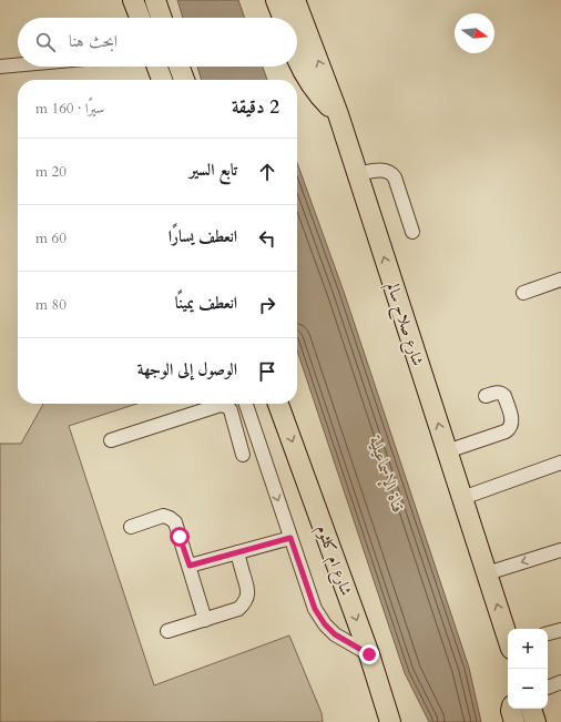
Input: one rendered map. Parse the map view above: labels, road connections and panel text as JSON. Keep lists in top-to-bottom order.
{
  "streets": {
    "highway": ["شارع صلاح سالم", "شارع ام كلثوم"]
  },
  "one_way": ["شارع صلاح سالم", "شارع ام كلثوم"],
  "water": ["قناة الإسماعيلية"],
  "north": "right",
  "page": {
    "search": "ابحث هنا",
    "heading": ["2 دقيقة", "سيرًا · 160 m"],
    "list": [
      ["تابع السير", "20 m"],
      ["انعطف يسارًا", "60 m"],
      ["انعطف يمينًا", "80 m"],
      "الوصول إلى الوجهة"
    ],
    "map_buttons": ["+", "−"]
  }
}
